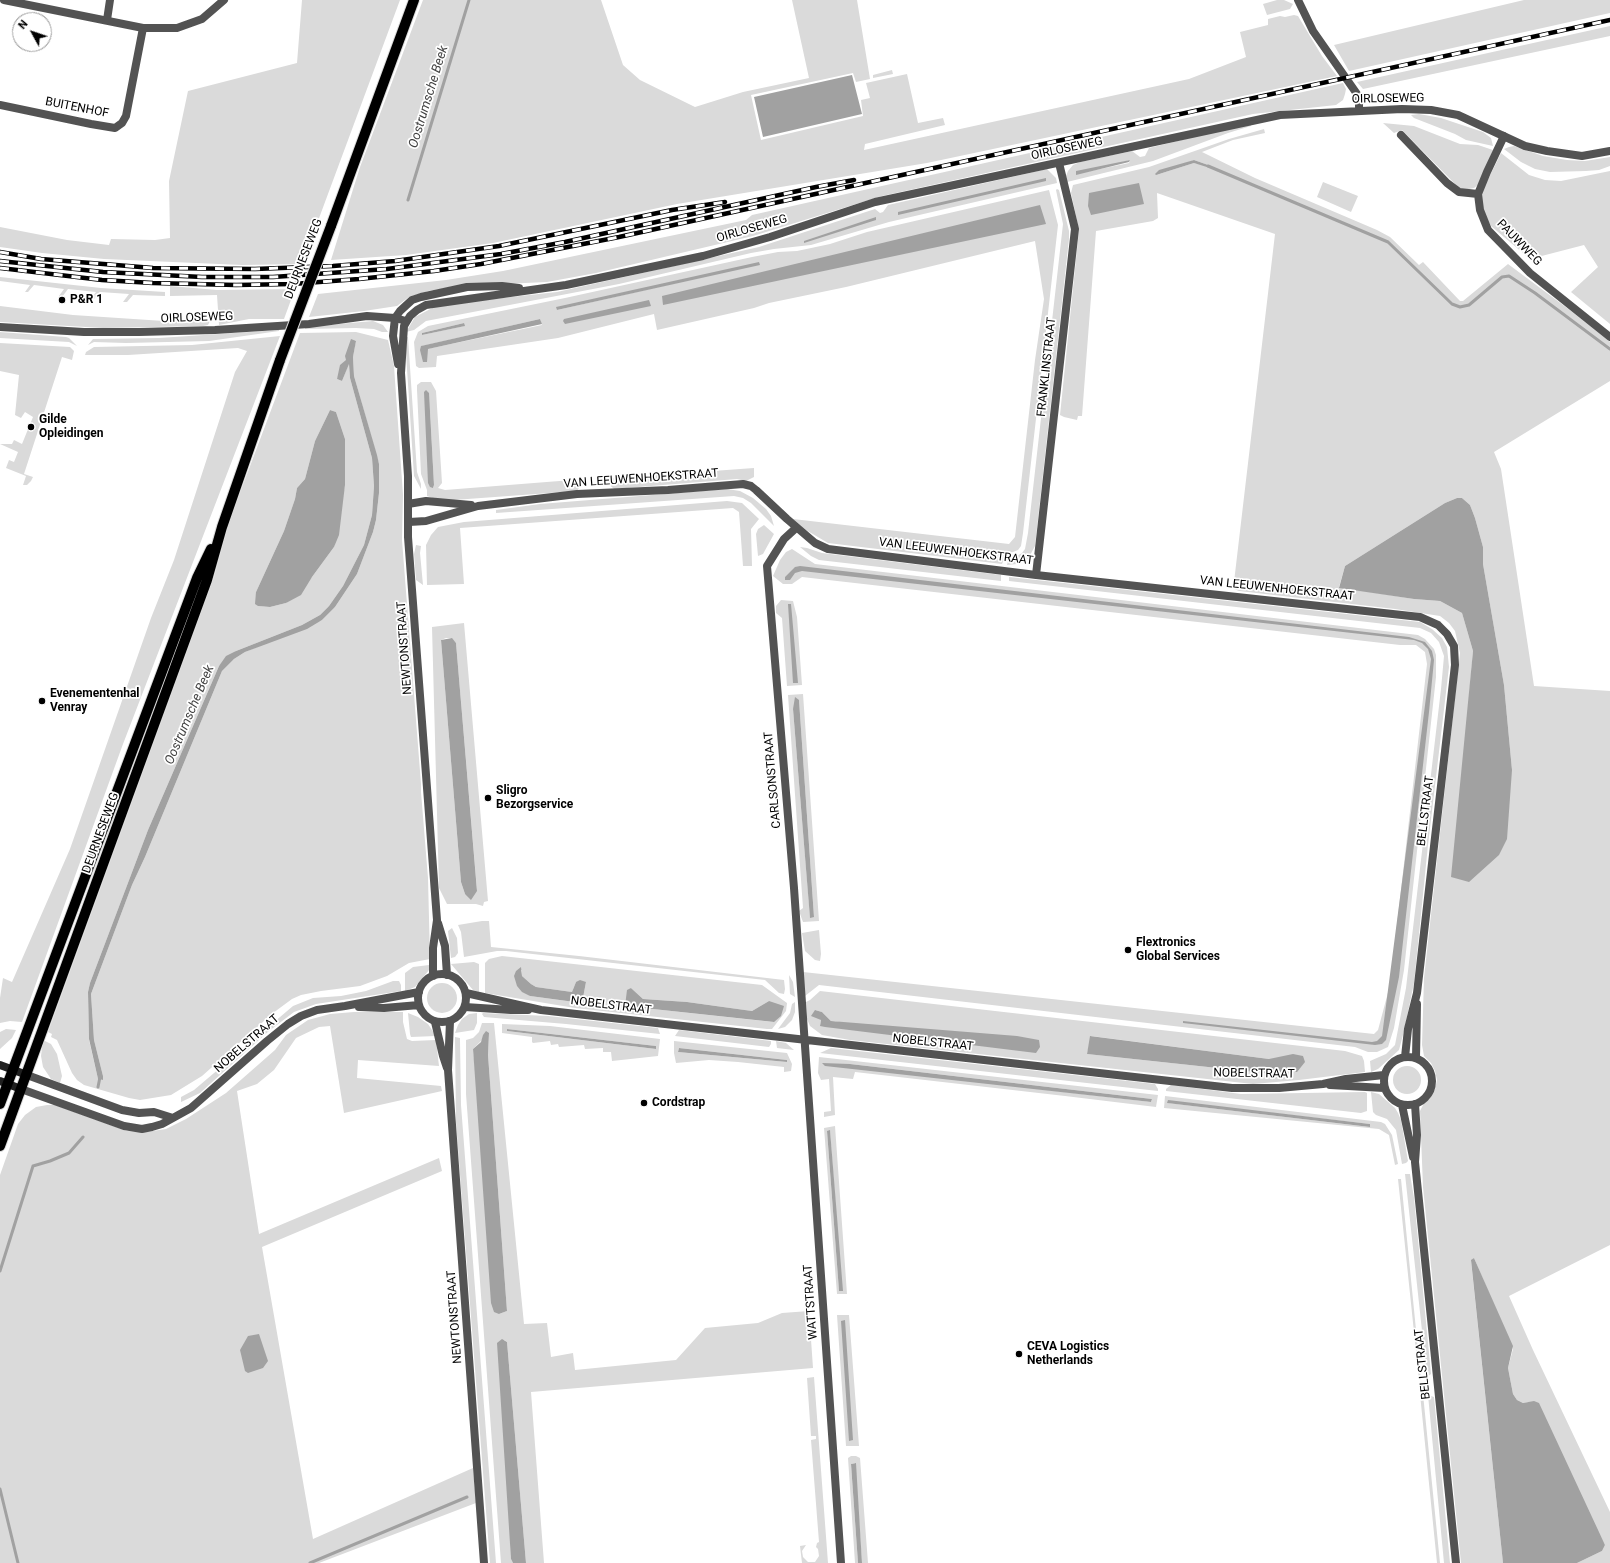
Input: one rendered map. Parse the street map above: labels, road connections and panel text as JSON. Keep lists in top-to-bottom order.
{
  "streets": {
    "main road": ["DEURNESEWEG"],
    "street": [
      "OIRLOSEWEG",
      "BUITENHOF",
      "PAUWWEG",
      "FRANKLINSTRAAT",
      "VAN LEEUWENHOEKSTRAAT",
      "NEWTONSTRAAT",
      "CARLSONSTRAAT",
      "BELLSTRAAT",
      "NOBELSTRAAT",
      "WATTSTRAAT"
    ]
  },
  "crossings": [
    ["OIRLOSEWEG", "FRANKLINSTRAAT"],
    ["OIRLOSEWEG", "NEWTONSTRAAT"],
    ["DEURNESEWEG", "NOBELSTRAAT"],
    ["FRANKLINSTRAAT", "VAN LEEUWENHOEKSTRAAT"],
    ["VAN LEEUWENHOEKSTRAAT", "NEWTONSTRAAT"],
    ["VAN LEEUWENHOEKSTRAAT", "CARLSONSTRAAT"],
    ["VAN LEEUWENHOEKSTRAAT", "BELLSTRAAT"],
    ["NEWTONSTRAAT", "NOBELSTRAAT"],
    ["CARLSONSTRAAT", "NOBELSTRAAT"],
    ["CARLSONSTRAAT", "WATTSTRAAT"],
    ["BELLSTRAAT", "NOBELSTRAAT"],
    ["NOBELSTRAAT", "WATTSTRAAT"]
  ],
  "water": ["Oostrumsche Beek"],
  "places": [
    "P&R 1",
    "Gilde Opleidingen",
    "Evenementenhal Venray",
    "Sligro Bezorgservice",
    "Flextronics Global Services",
    "Cordstrap",
    "CEVA Logistics Netherlands"
  ],
  "north": "top left"
}
